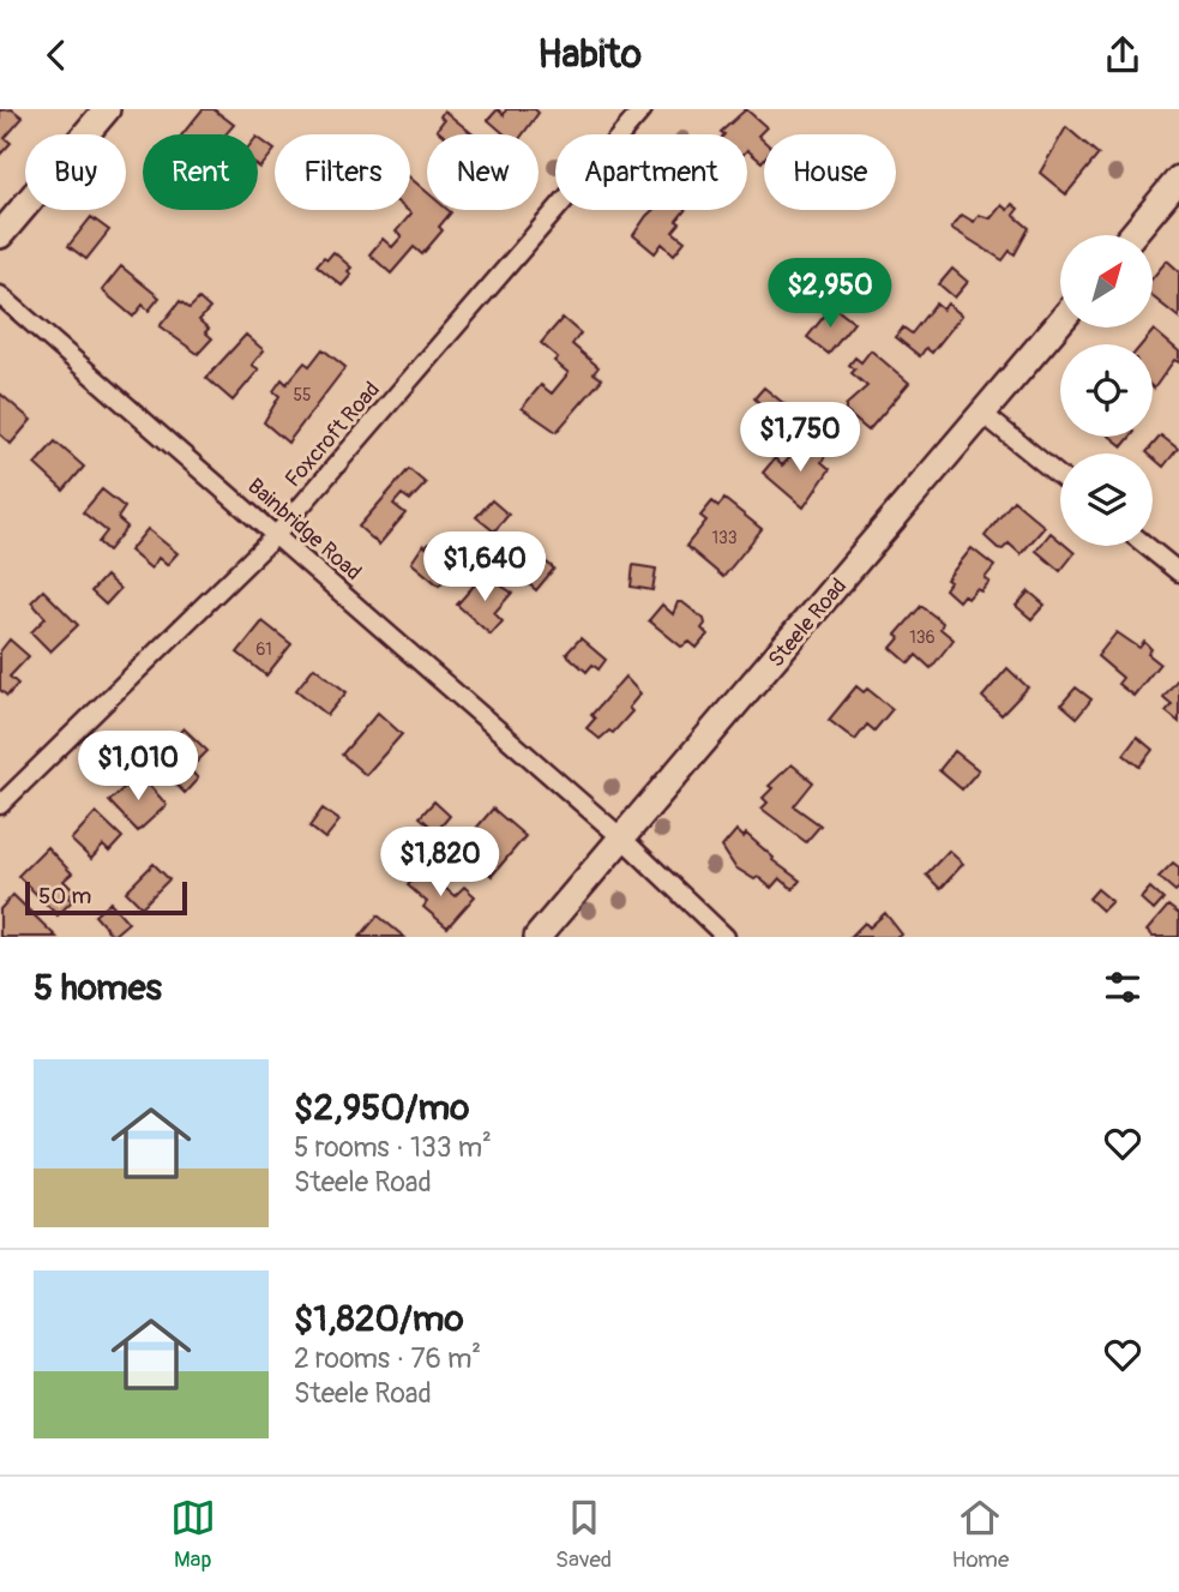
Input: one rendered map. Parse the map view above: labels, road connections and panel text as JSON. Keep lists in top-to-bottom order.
{
  "streets": {
    "street": ["Foxcroft Road", "Bainbridge Road", "Steele Road"]
  },
  "crossings": [
    ["Foxcroft Road", "Bainbridge Road"],
    ["Bainbridge Road", "Steele Road"]
  ],
  "house_numbers": [
    "55",
    "133",
    "136",
    "61"
  ],
  "scale_bar": "50 m",
  "north": "top right",
  "page": {
    "header": "Habito",
    "chip": [
      "Buy",
      "Rent",
      "Filters",
      "New",
      "Apartment",
      "House"
    ],
    "price": [
      "$2,950",
      "$1,750",
      "$1,640",
      "$1,010",
      "$1,820"
    ],
    "scale": "50 m",
    "heading": "5 homes",
    "list": [
      {
        "name": "$2,950/mo",
        "note": "5 rooms · 133 m² · Steele Road"
      },
      {
        "name": "$1,820/mo",
        "note": "2 rooms · 76 m² · Steele Road"
      }
    ],
    "tabs": ["Map", "Saved", "Home"]
  }
}
